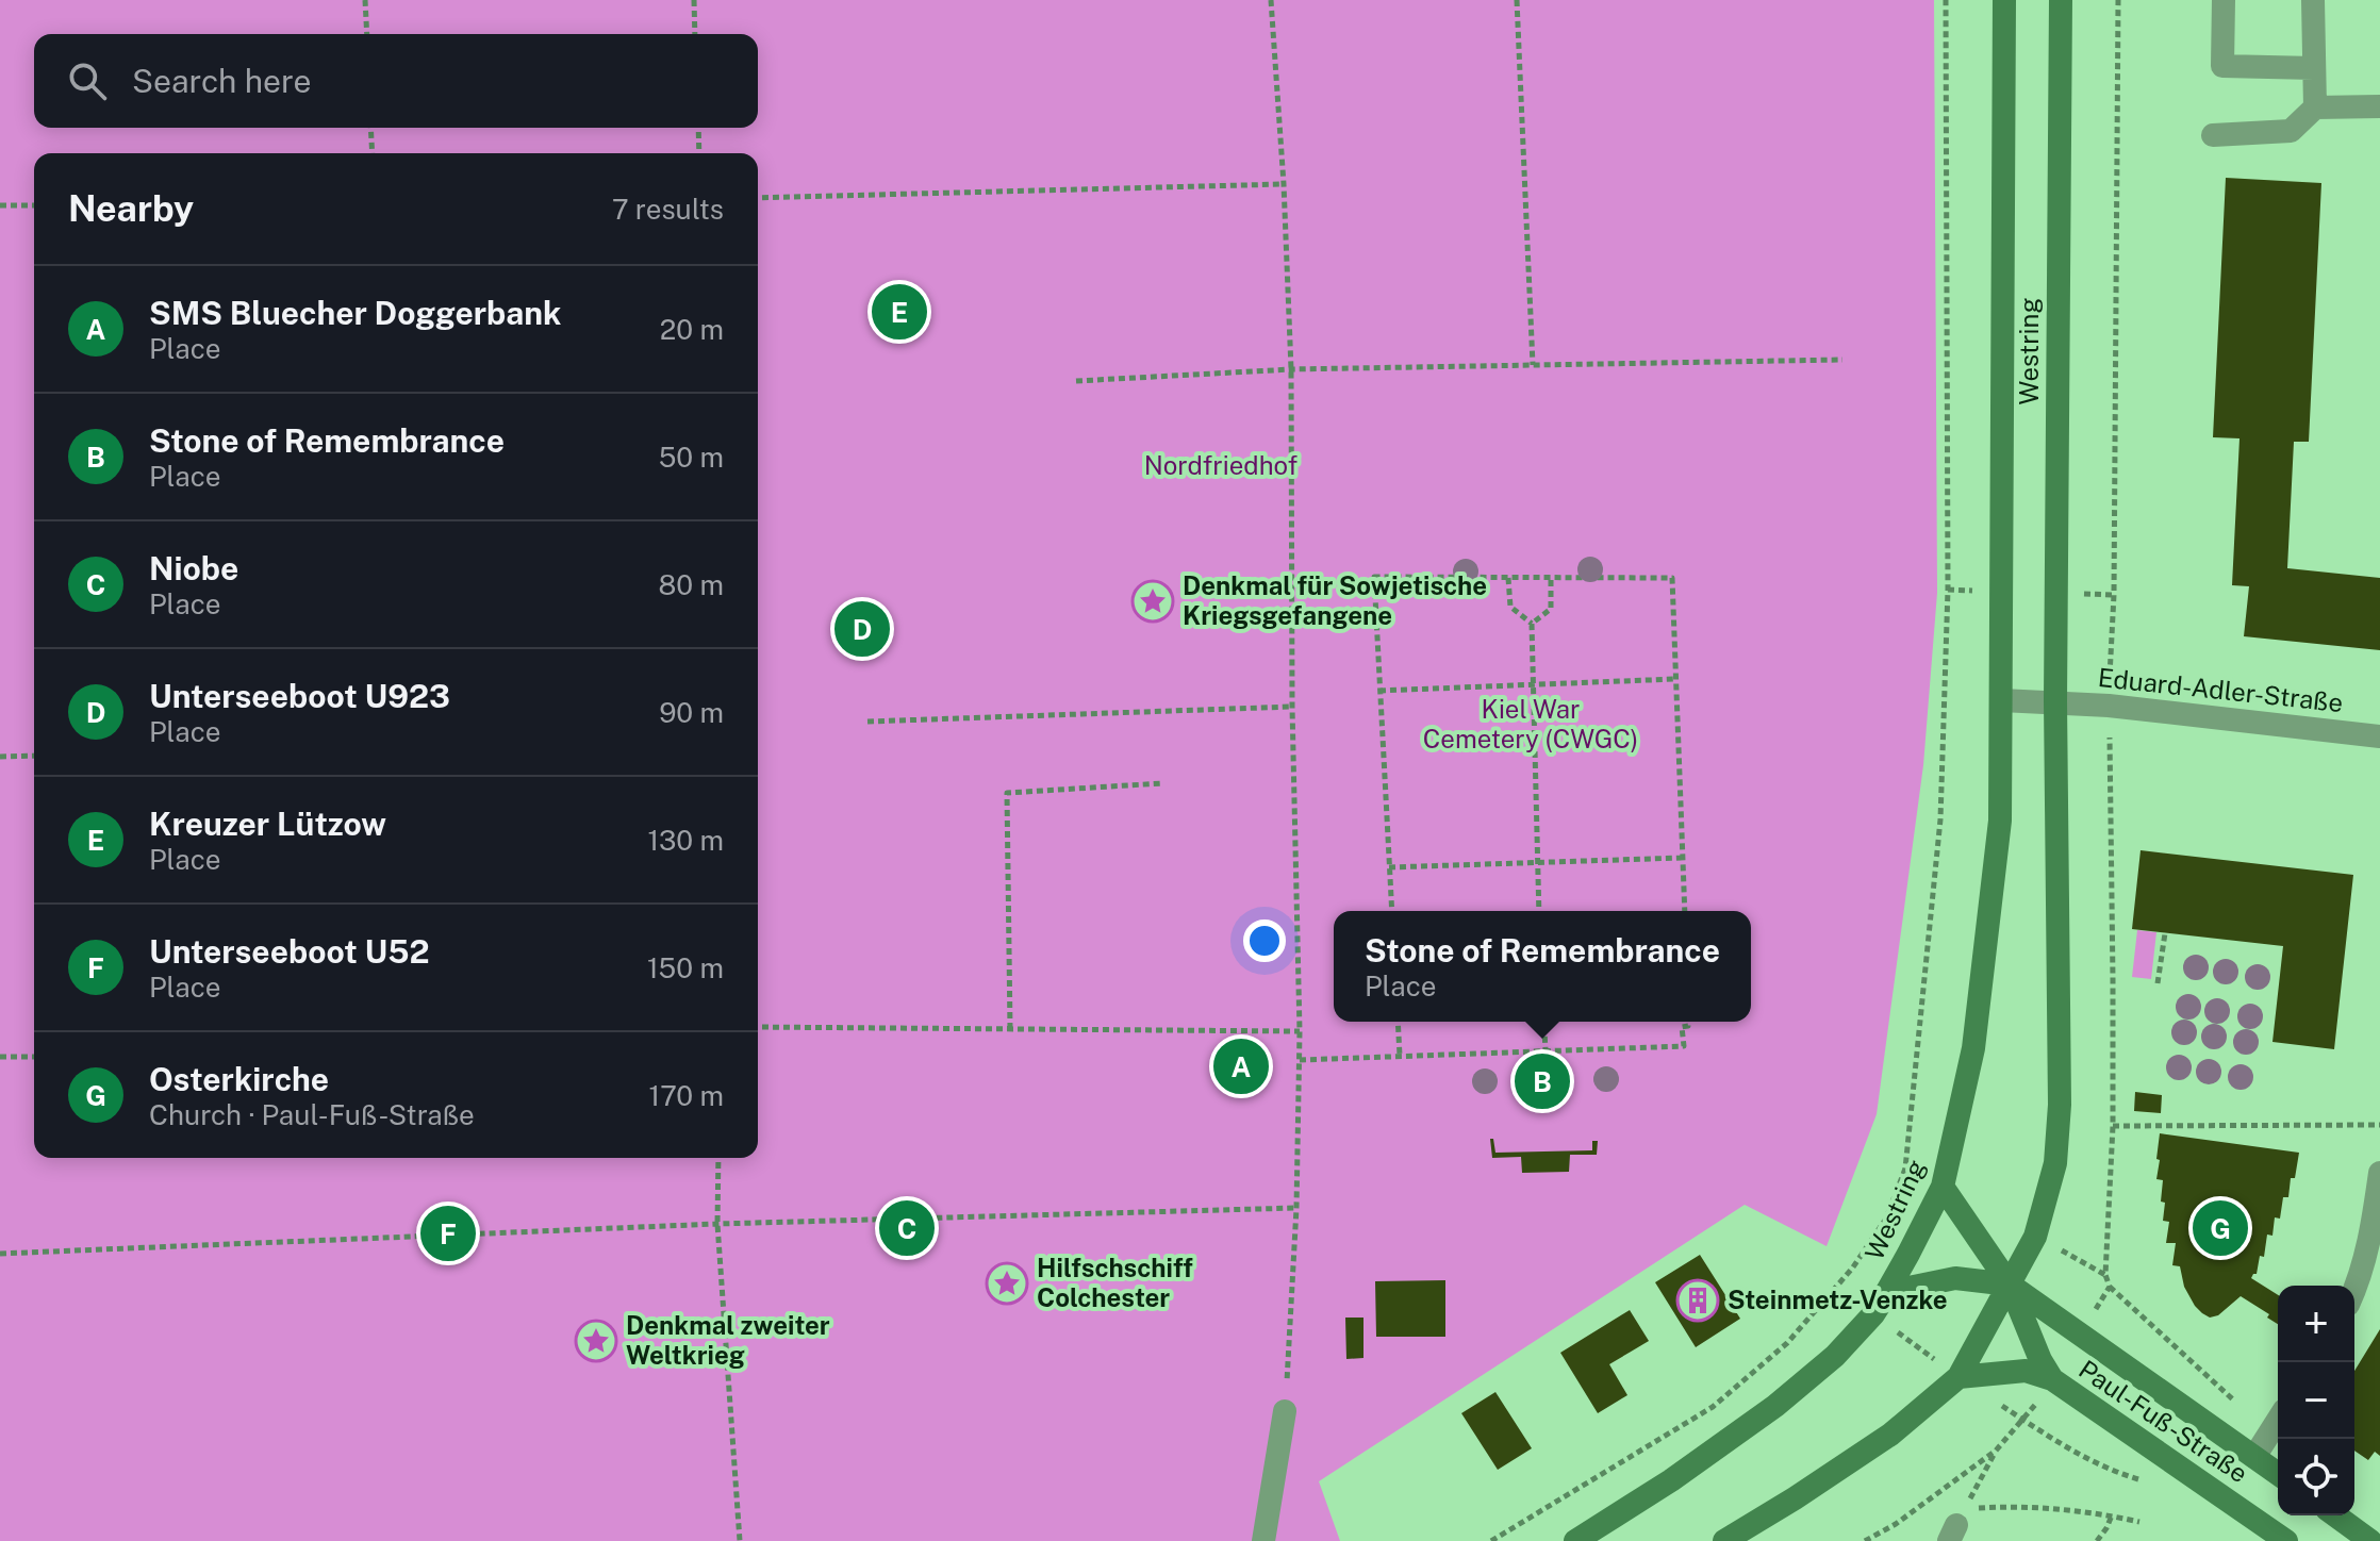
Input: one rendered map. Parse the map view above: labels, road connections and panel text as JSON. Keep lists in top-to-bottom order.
{
  "streets": {
    "main road": ["Westring", "Paul-Fuß-Straße"],
    "street": ["Eduard-Adler-Straße"]
  },
  "crossings": [
    ["Westring", "Eduard-Adler-Straße"],
    ["Westring", "Paul-Fuß-Straße"]
  ],
  "parks": ["Nordfriedhof", "Kiel War Cemetery (CWGC)"],
  "places": {
    "place": ["Denkmal für Sowjetische Kriegsgefangene", "Hilfschschiff Colchester", "Denkmal zweiter Weltkrieg"],
    "building": ["Steinmetz-Venzke"]
  },
  "page": {
    "search": "Search here",
    "heading": ["Nearby", "7 results"],
    "list": [
      {
        "mark": "A",
        "name": "SMS Bluecher Doggerbank",
        "note": "Place",
        "value": "20 m"
      },
      {
        "mark": "B",
        "name": "Stone of Remembrance",
        "note": "Place",
        "value": "50 m"
      },
      {
        "mark": "C",
        "name": "Niobe",
        "note": "Place",
        "value": "80 m"
      },
      {
        "mark": "D",
        "name": "Unterseeboot U923",
        "note": "Place",
        "value": "90 m"
      },
      {
        "mark": "E",
        "name": "Kreuzer Lützow",
        "note": "Place",
        "value": "130 m"
      },
      {
        "mark": "F",
        "name": "Unterseeboot U52",
        "note": "Place",
        "value": "150 m"
      },
      {
        "mark": "G",
        "name": "Osterkirche",
        "note": "Church · Paul-Fuß-Straße",
        "value": "170 m"
      }
    ],
    "pins": [
      "E",
      "D",
      "A",
      "B",
      "C",
      "G",
      "F"
    ],
    "popup": ["Stone of Remembrance", "Place"],
    "map_buttons": ["+", "−"]
  }
}
